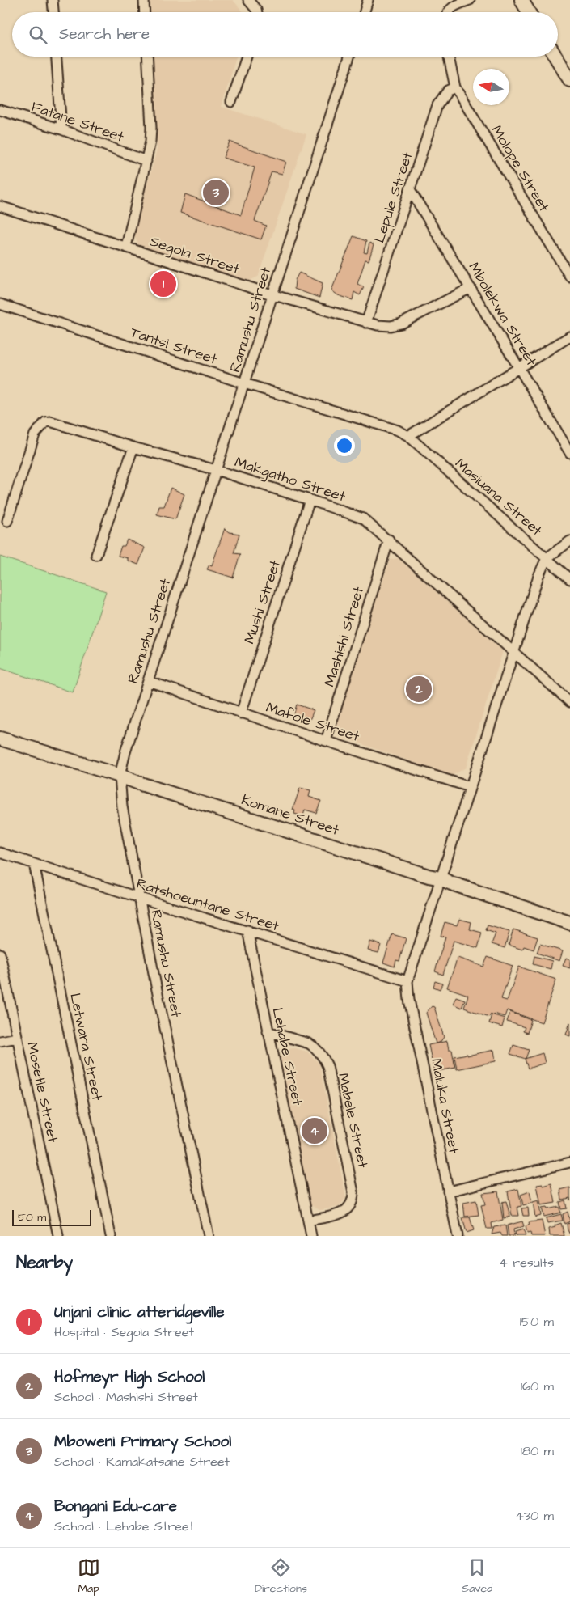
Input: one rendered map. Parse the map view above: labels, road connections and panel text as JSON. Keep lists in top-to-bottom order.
{
  "streets": {
    "street": [
      "Fatane Street",
      "Molope Street",
      "Lepule Street",
      "Segola Street",
      "Mbolekwa Street",
      "Ramushu Street",
      "Tantsi Street",
      "Makgatho Street",
      "Masiuana Street",
      "Mushi Street",
      "Mashishi Street",
      "Mafole Street",
      "Komane Street",
      "Ratshoeuntane Street",
      "Letwara Street",
      "Lehabe Street",
      "Mosetle Street",
      "Maluka Street",
      "Mabele Street"
    ]
  },
  "crossings": [
    ["Molope Street", "Lepule Street"],
    ["Lepule Street", "Segola Street"],
    ["Lepule Street", "Mbolekwa Street"],
    ["Segola Street", "Mbolekwa Street"],
    ["Segola Street", "Ramushu Street"],
    ["Ramushu Street", "Tantsi Street"],
    ["Ramushu Street", "Makgatho Street"],
    ["Ramushu Street", "Mafole Street"],
    ["Ramushu Street", "Komane Street"],
    ["Ramushu Street", "Ratshoeuntane Street"],
    ["Tantsi Street", "Masiuana Street"],
    ["Makgatho Street", "Mushi Street"],
    ["Makgatho Street", "Mashishi Street"],
    ["Mushi Street", "Mafole Street"],
    ["Mashishi Street", "Mafole Street"],
    ["Ratshoeuntane Street", "Letwara Street"],
    ["Ratshoeuntane Street", "Lehabe Street"],
    ["Ratshoeuntane Street", "Maluka Street"],
    ["Lehabe Street", "Mabele Street"]
  ],
  "scale_bar": "50 m",
  "north": "left",
  "page": {
    "search": "Search here",
    "pins": [
      "3",
      "1",
      "2",
      "4"
    ],
    "scale": "50 m",
    "heading": ["Nearby", "4 results"],
    "list": [
      {
        "mark": "1",
        "name": "Unjani clinic atteridgeville",
        "note": "Hospital · Segola Street",
        "value": "150 m"
      },
      {
        "mark": "2",
        "name": "Hofmeyr High School",
        "note": "School · Mashishi Street",
        "value": "160 m"
      },
      {
        "mark": "3",
        "name": "Mboweni Primary School",
        "note": "School · Ramakatsane Street",
        "value": "180 m"
      },
      {
        "mark": "4",
        "name": "Bongani Edu-care",
        "note": "School · Lehabe Street",
        "value": "430 m"
      }
    ],
    "nav": ["Map", "Directions", "Saved"]
  }
}
